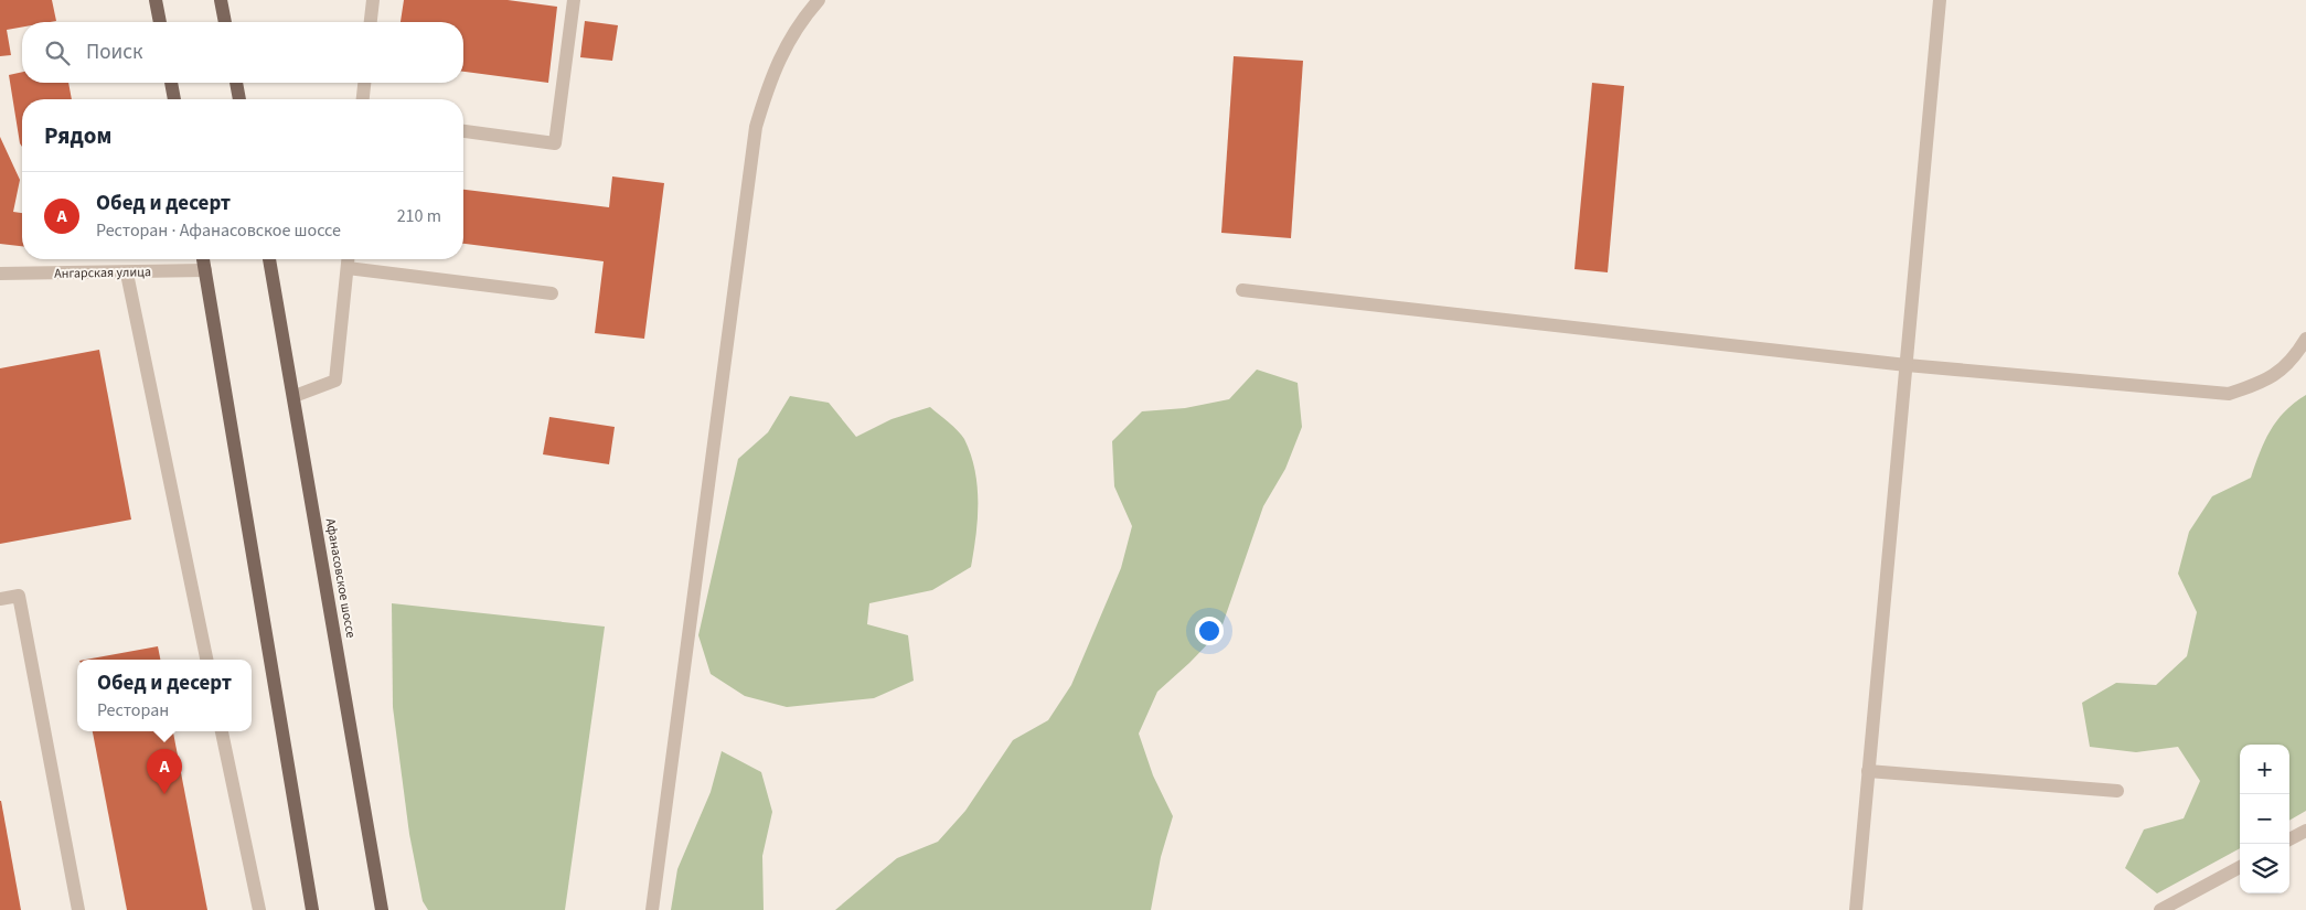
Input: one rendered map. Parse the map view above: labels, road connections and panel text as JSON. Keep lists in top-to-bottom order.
{
  "streets": {
    "main road": ["Афанасовское шоссе"],
    "street": ["Ангарская улица"]
  },
  "page": {
    "search": "Поиск",
    "heading": "Рядом",
    "list": [
      {
        "mark": "A",
        "name": "Обед и десерт",
        "note": "Ресторан · Афанасовское шоссе",
        "value": "210 m"
      }
    ],
    "popup": ["Обед и десерт", "Ресторан"],
    "map_buttons": ["+", "−"],
    "pins": "A"
  }
}
